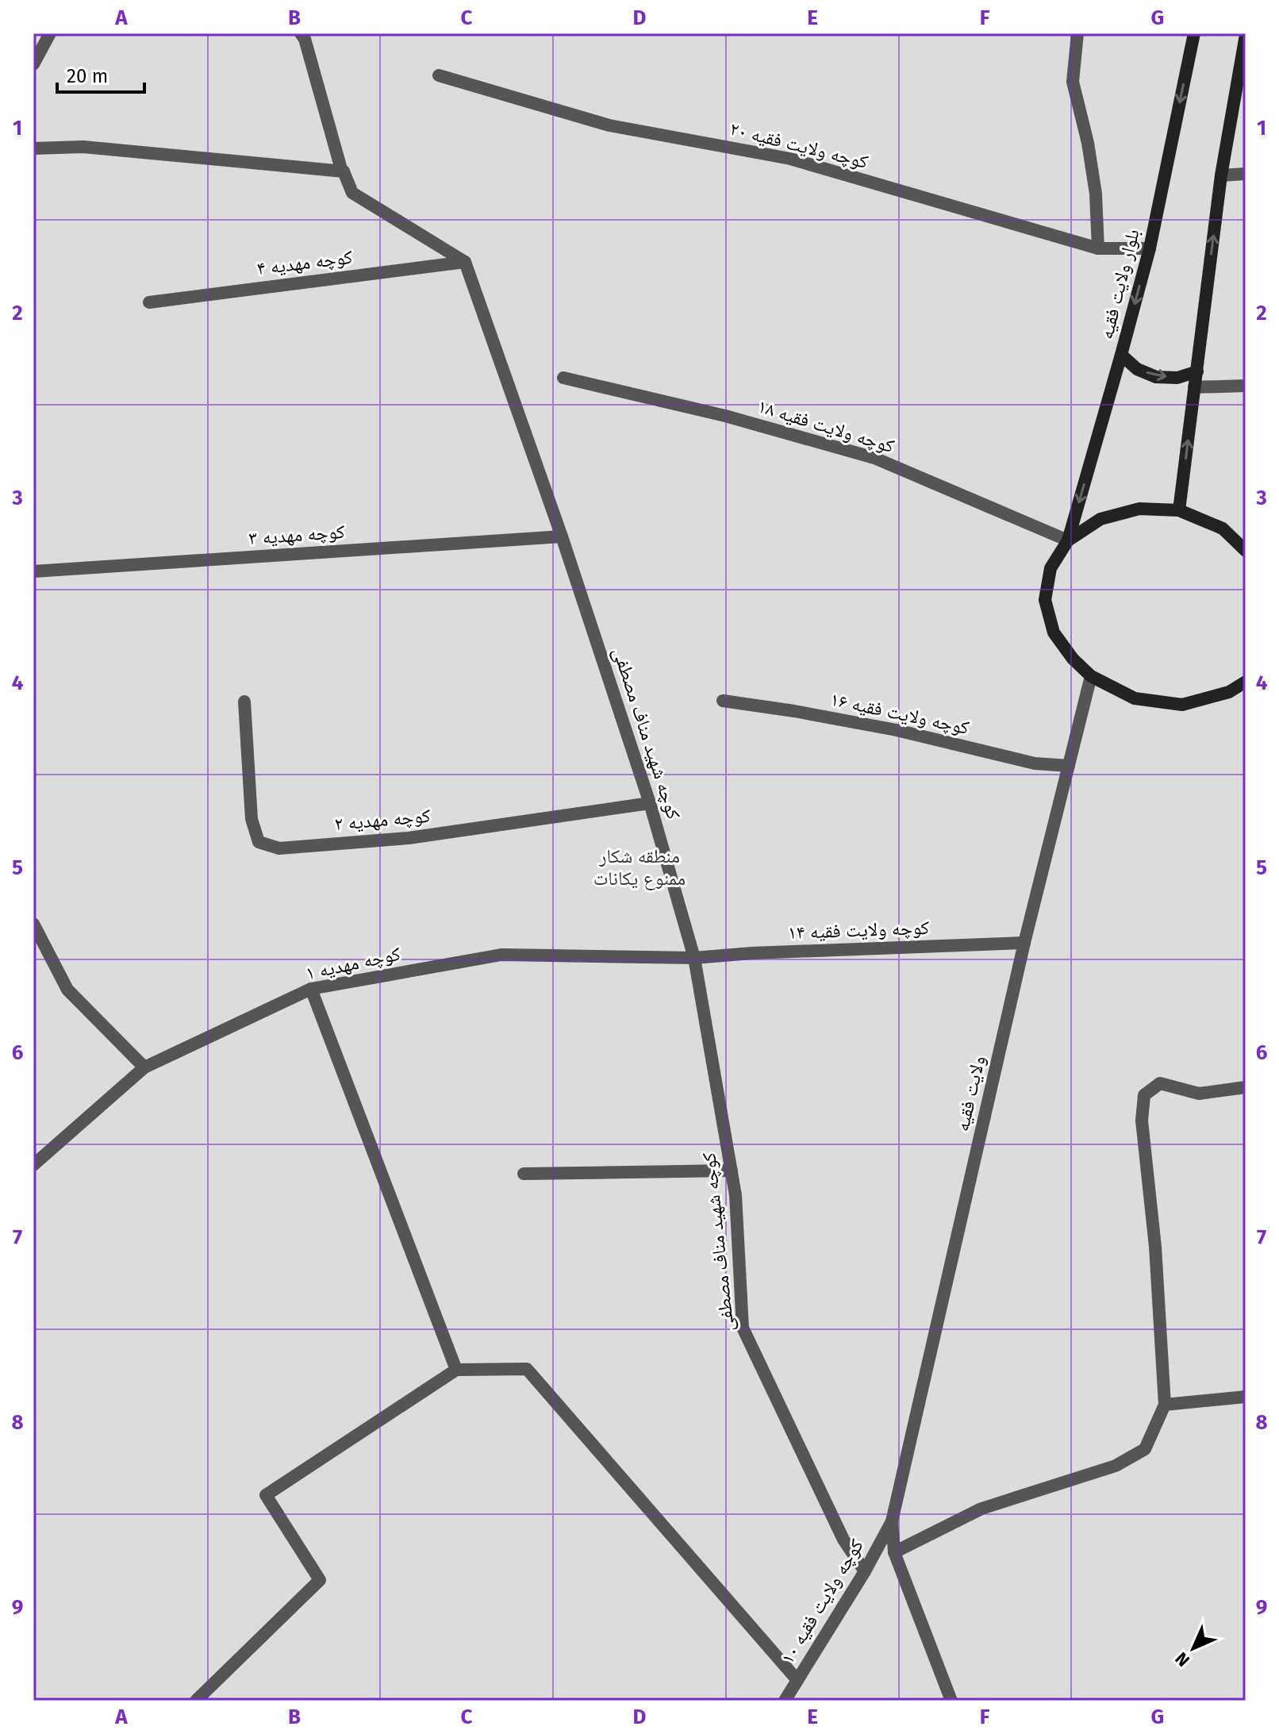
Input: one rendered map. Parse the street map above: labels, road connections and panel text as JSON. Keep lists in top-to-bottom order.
{
  "streets": {
    "main road": ["بلوار ولایت فقیه"],
    "street": [
      "کوچه ولایت فقیه ۲۰",
      "کوچه مهدیه ۴",
      "کوچه ولایت فقیه ۱۸",
      "کوچه مهدیه ۳",
      "کوچه ولایت فقیه ۱۶",
      "کوچه شهید مناف مصطفی",
      "کوچه مهدیه ۲",
      "کوچه ولایت فقیه ۱۴",
      "کوچه مهدیه ۱",
      "ولایت فقیه",
      "کوچه ولایت فقیه ۱۰"
    ]
  },
  "crossings": [
    ["کوچه ولایت فقیه ۲۰", "بلوار ولایت فقیه"],
    ["کوچه مهدیه ۴", "کوچه شهید مناف مصطفی"],
    ["بلوار ولایت فقیه", "کوچه ولایت فقیه ۱۸"],
    ["کوچه مهدیه ۳", "کوچه شهید مناف مصطفی"],
    ["کوچه ولایت فقیه ۱۶", "ولایت فقیه"],
    ["کوچه شهید مناف مصطفی", "کوچه مهدیه ۲"],
    ["کوچه شهید مناف مصطفی", "کوچه ولایت فقیه ۱۴"],
    ["کوچه شهید مناف مصطفی", "کوچه مهدیه ۱"],
    ["کوچه شهید مناف مصطفی", "کوچه ولایت فقیه ۱۰"],
    ["کوچه ولایت فقیه ۱۴", "کوچه مهدیه ۱"],
    ["کوچه ولایت فقیه ۱۴", "ولایت فقیه"],
    ["ولایت فقیه", "کوچه ولایت فقیه ۱۰"]
  ],
  "parks": ["منطقه شکار ممنوع یکانات"],
  "scale_bar": "20 m",
  "north": "bottom left",
  "grid": {
    "columns": [
      "A",
      "B",
      "C",
      "D",
      "E",
      "F",
      "G"
    ],
    "rows": [
      "1",
      "2",
      "3",
      "4",
      "5",
      "6",
      "7",
      "8",
      "9"
    ]
  }
}
